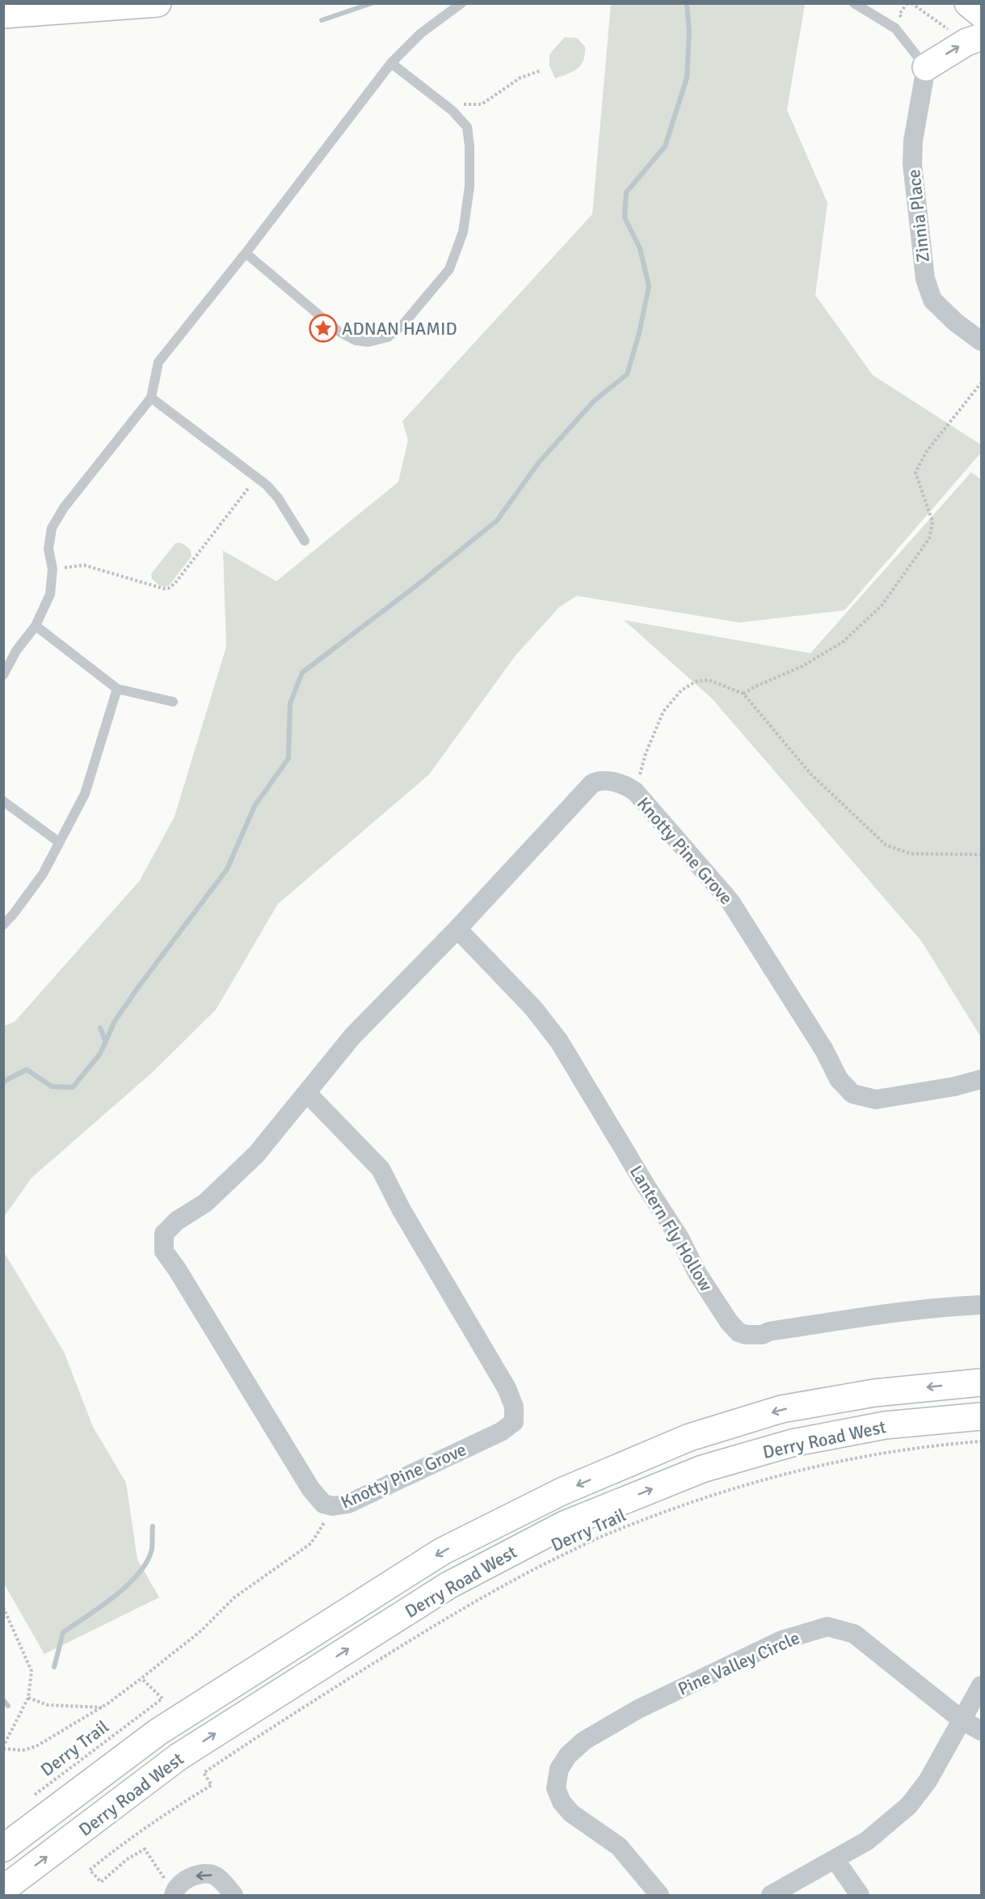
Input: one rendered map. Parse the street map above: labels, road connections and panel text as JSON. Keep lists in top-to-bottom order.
{
  "streets": {
    "main road": ["Derry Road West"],
    "street": [
      "Zinnia Place",
      "Knotty Pine Grove",
      "Lantern Fly Hollow",
      "Pine Valley Circle"
    ],
    "path": ["Derry Trail"]
  },
  "crossings": [
    ["Knotty Pine Grove", "Lantern Fly Hollow"]
  ],
  "places": {
    "place": ["ADNAN HAMID"]
  }
}
